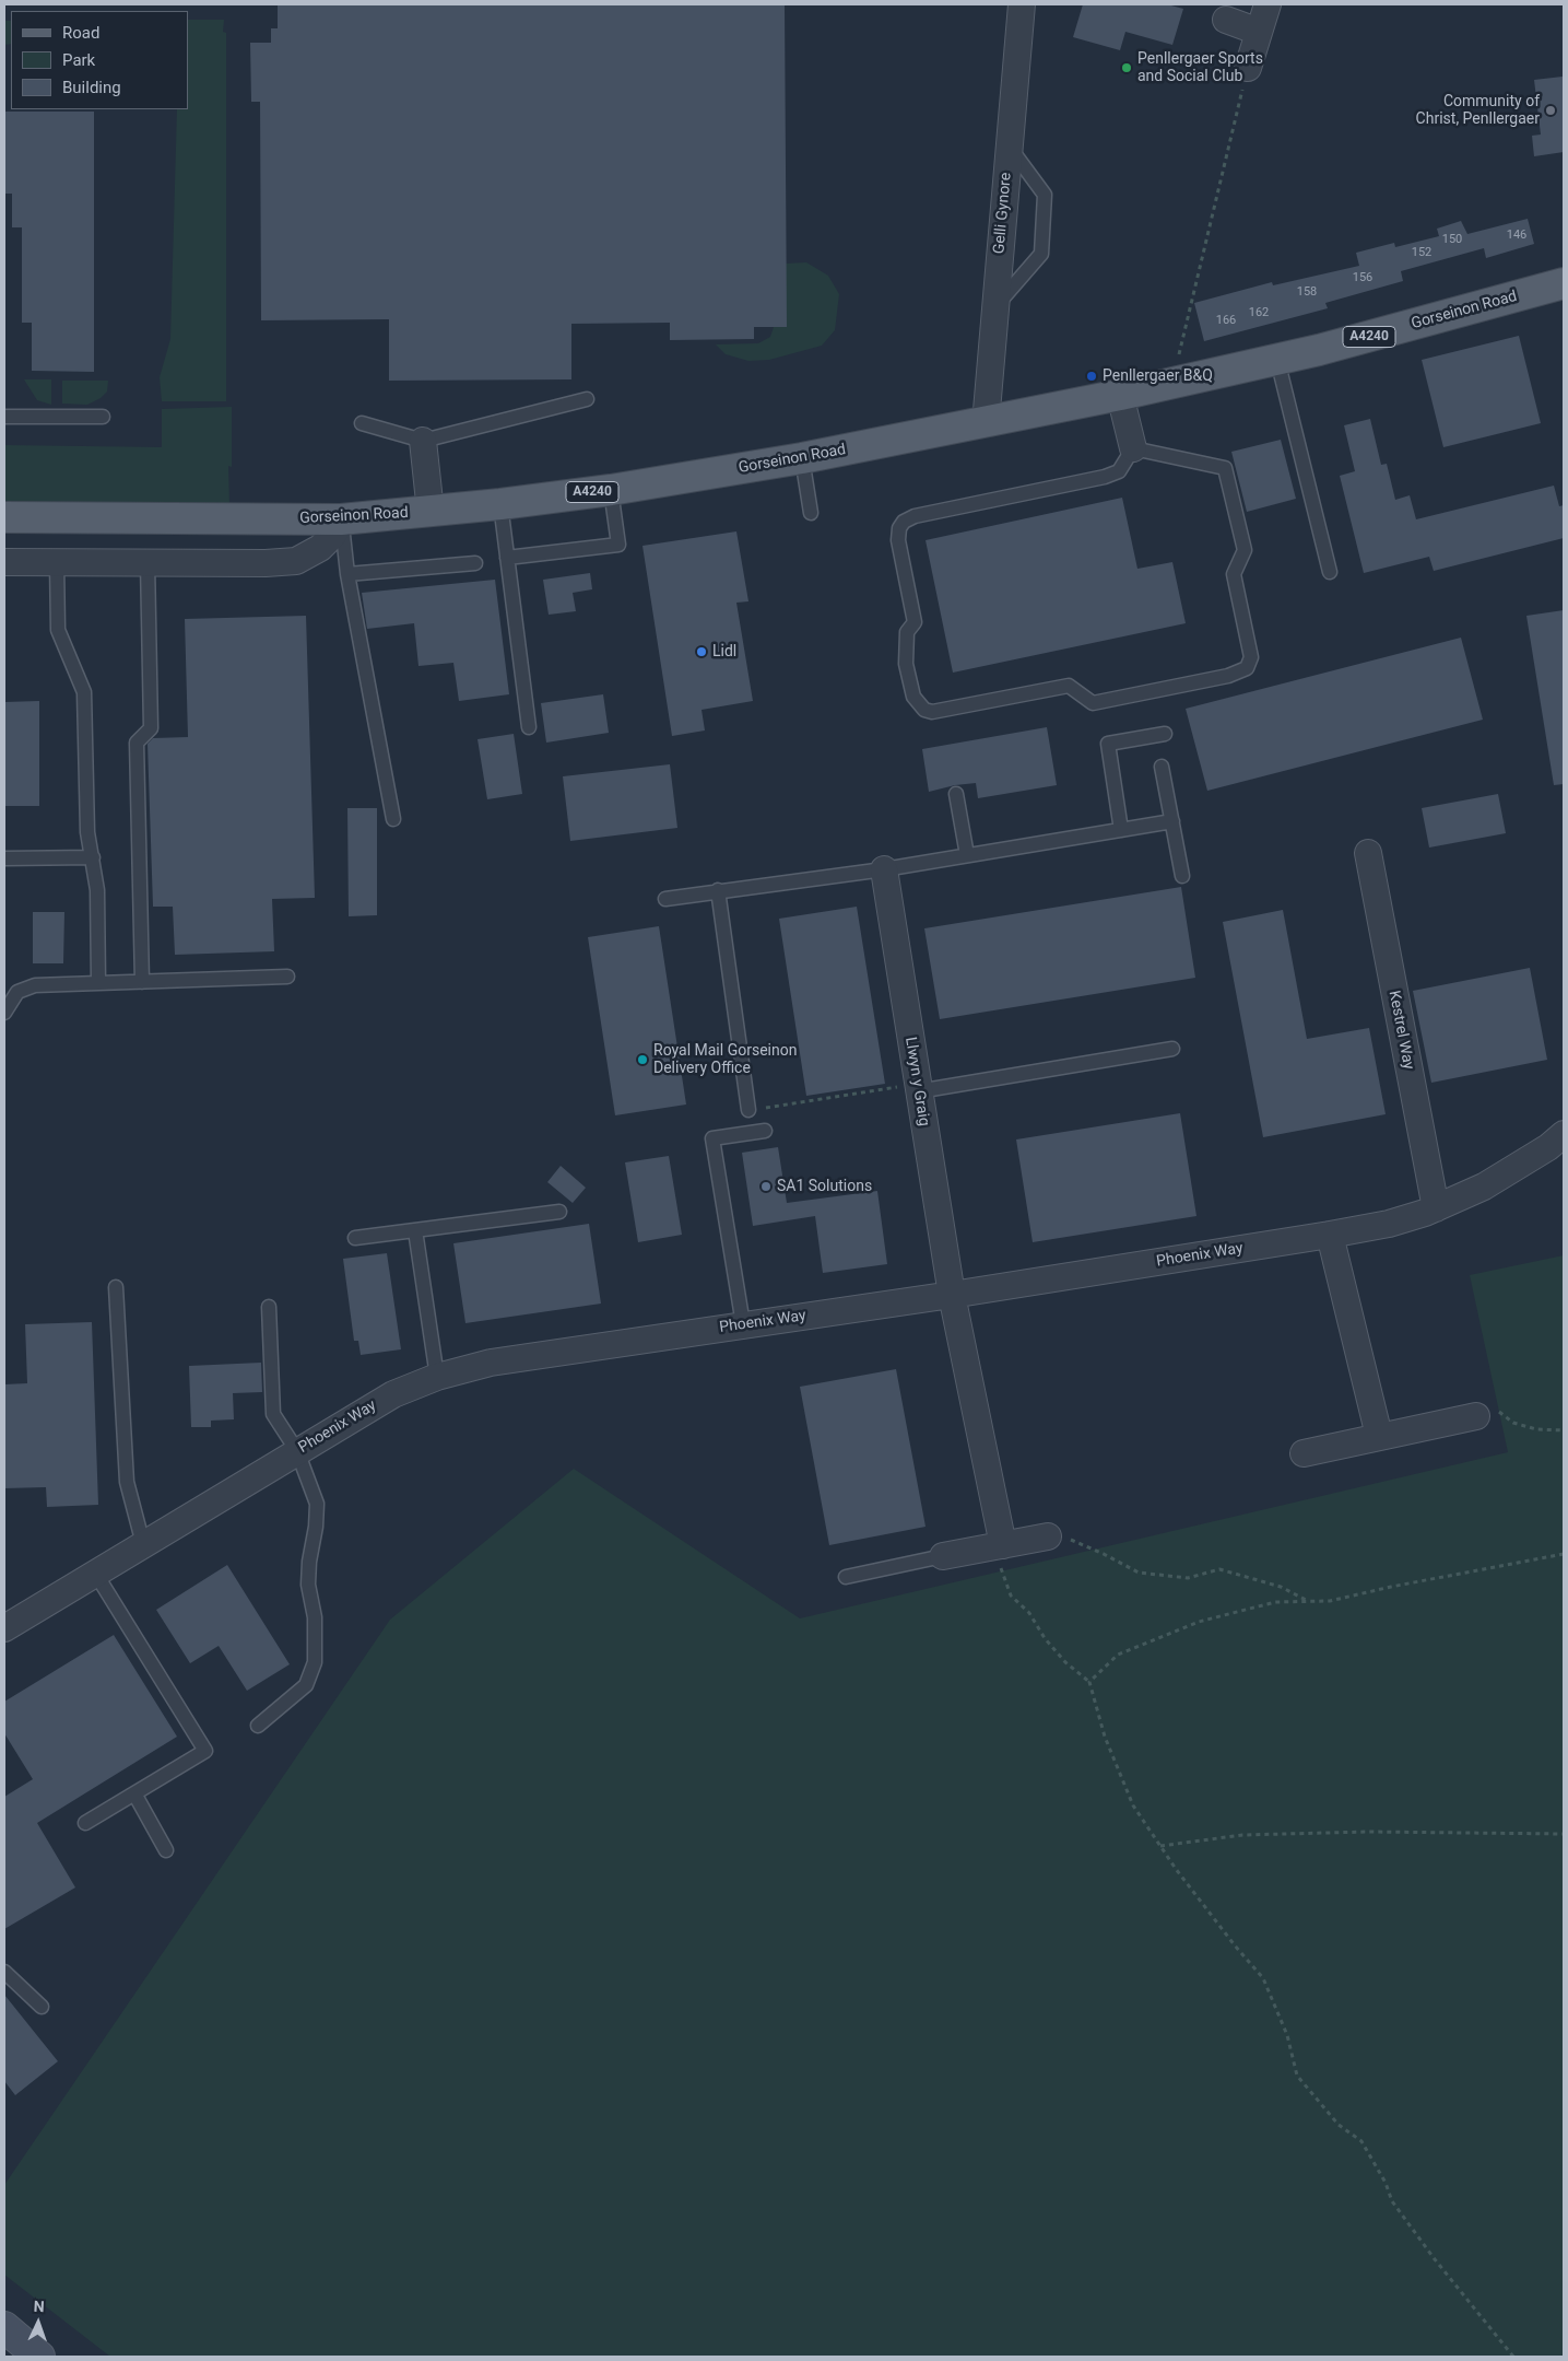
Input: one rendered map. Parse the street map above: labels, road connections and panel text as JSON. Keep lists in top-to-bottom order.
{
  "streets": {
    "main road": ["Gorseinon Road", "A4240"],
    "street": [
      "Gelli Gynore",
      "Kestrel Way",
      "Llwyn y Graig",
      "Phoenix Way"
    ]
  },
  "crossings": [
    ["Gelli Gynore", "Gorseinon Road"],
    ["Kestrel Way", "Phoenix Way"],
    ["Llwyn y Graig", "Phoenix Way"]
  ],
  "places": [
    "Penllergaer Sports and Social Club",
    "Community of Christ, Penllergaer",
    "Penllergaer B&Q",
    "Lidl",
    "Royal Mail Gorseinon Delivery Office",
    "SA1 Solutions"
  ],
  "house_numbers": [
    "146",
    "150",
    "152",
    "156",
    "158",
    "162",
    "166"
  ],
  "legend": ["Road", "Park", "Building"],
  "north": "top"
}
